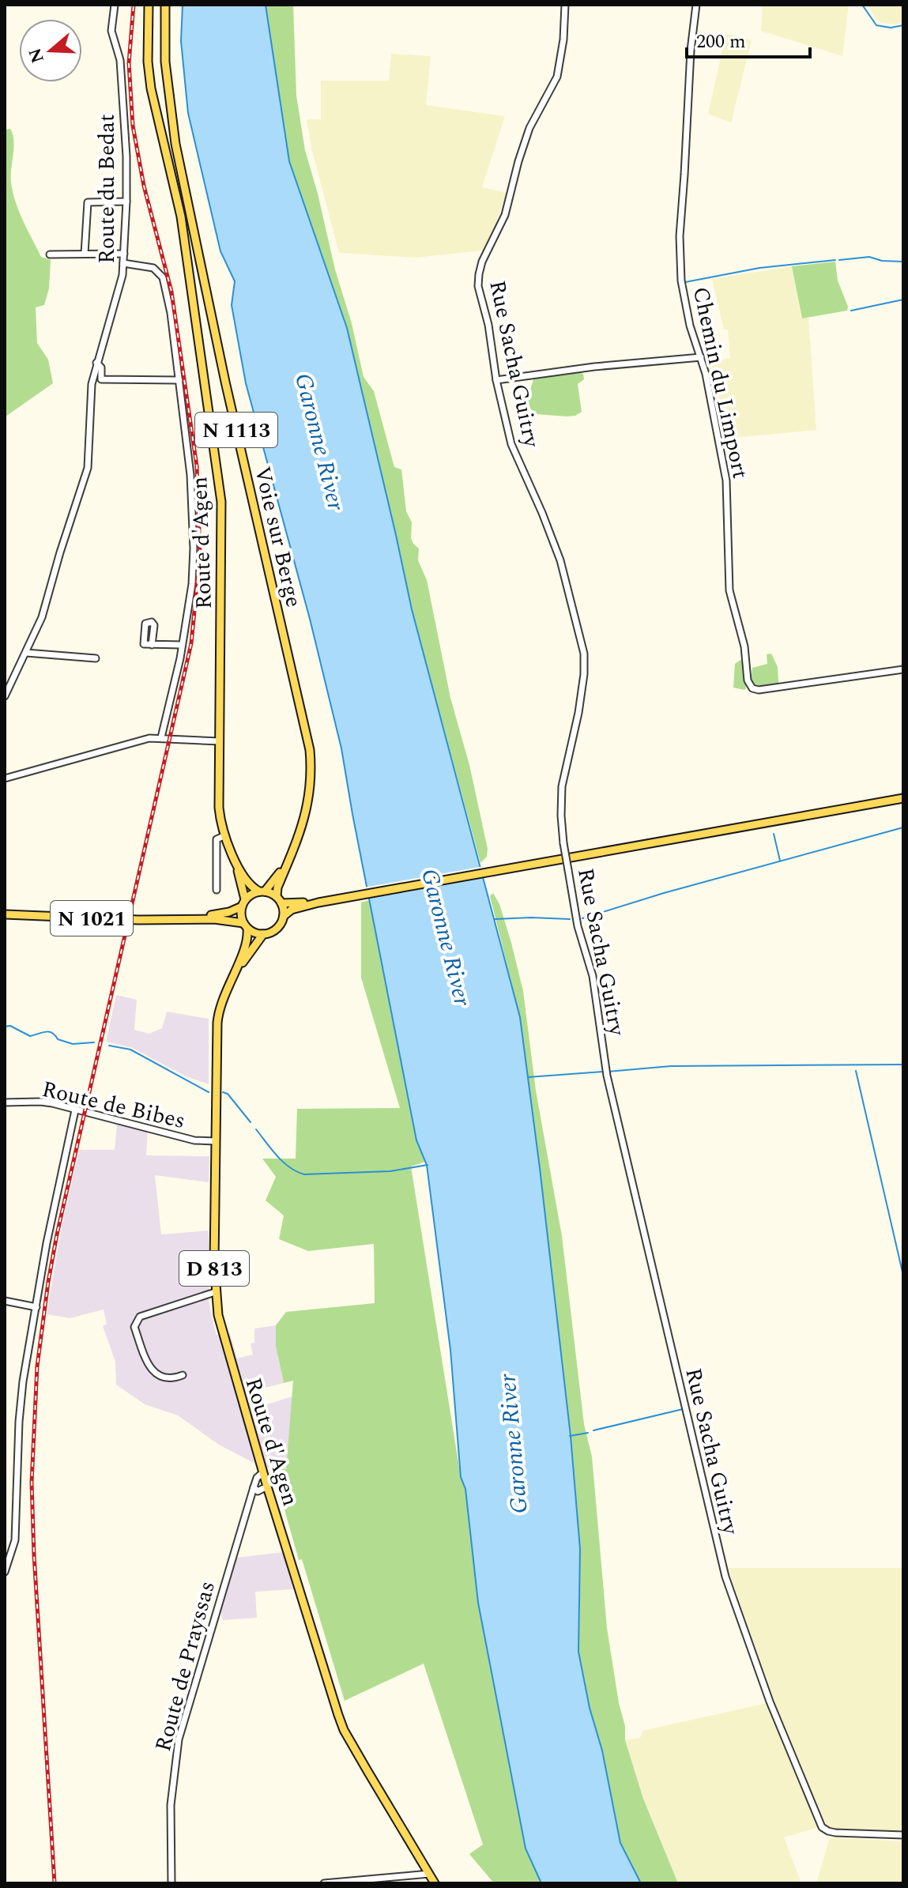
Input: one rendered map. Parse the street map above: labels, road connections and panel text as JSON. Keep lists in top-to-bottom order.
{
  "streets": {
    "main road": [
      "N 1113",
      "Voie sur Berge",
      "Route d'Agen",
      "N 1021",
      "D 813"
    ],
    "street": [
      "Route du Bedat",
      "Rue Sacha Guitry",
      "Chemin du Limport",
      "Route de Bibes",
      "Route de Prayssas"
    ]
  },
  "crossings": [
    ["N 1113", "Voie sur Berge"],
    ["N 1113", "Route d'Agen"],
    ["N 1113", "N 1021"],
    ["Route d'Agen", "N 1021"],
    ["Route d'Agen", "Route de Bibes"],
    ["Route d'Agen", "D 813"]
  ],
  "water": ["Garonne River"],
  "scale_bar": "200 m",
  "north": "left"
}
